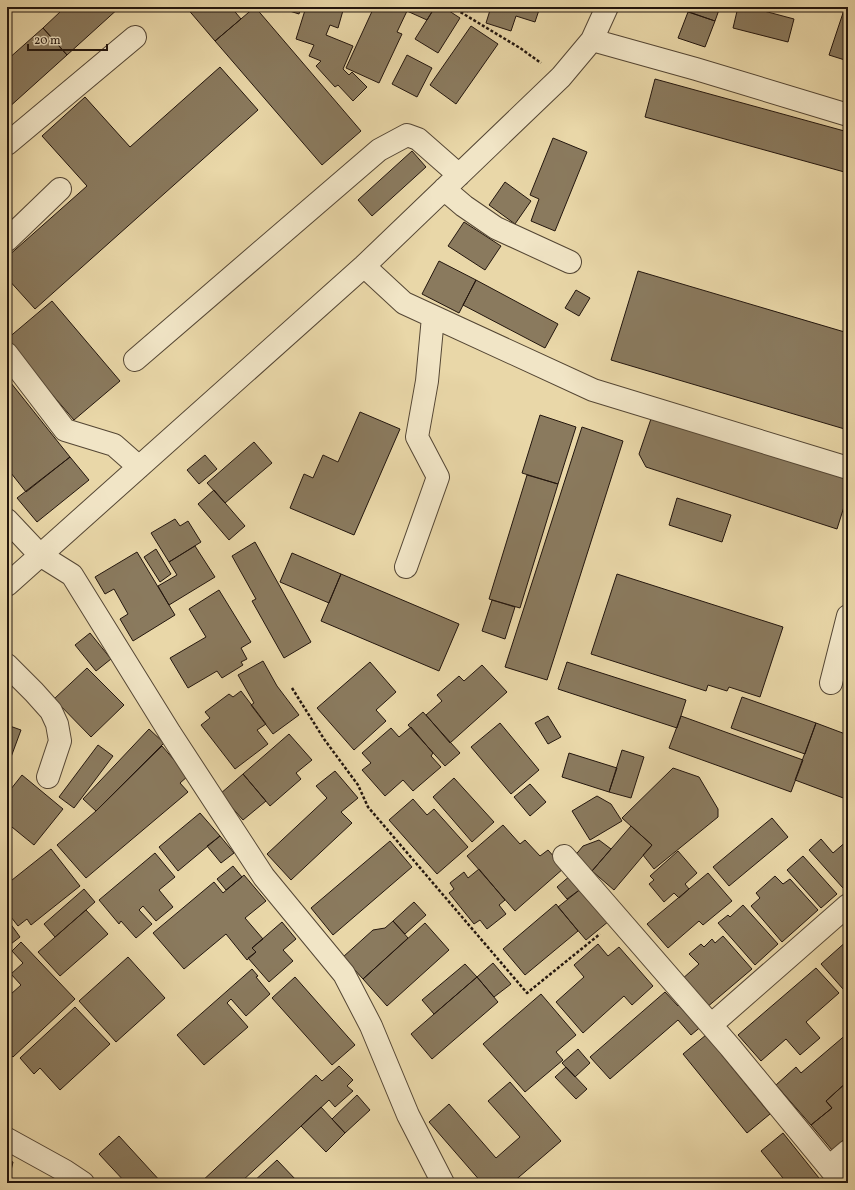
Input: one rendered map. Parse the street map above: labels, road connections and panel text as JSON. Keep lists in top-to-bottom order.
{
  "scale_bar": "20 m"
}
